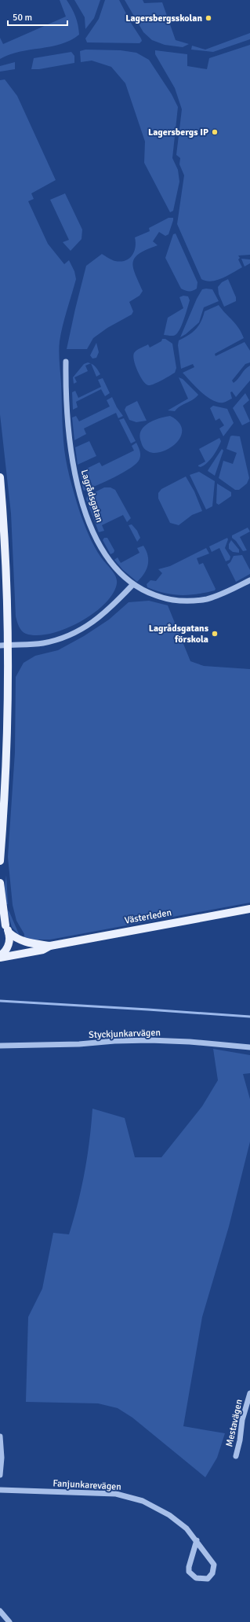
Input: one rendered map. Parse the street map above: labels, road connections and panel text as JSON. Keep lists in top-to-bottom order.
{
  "streets": {
    "main road": ["Västerleden"],
    "street": [
      "Lagrådsgatan",
      "Styckjunkarvägen",
      "Mestavägen",
      "Fanjunkarevägen"
    ]
  },
  "places": ["Lagersbergsskolan", "Lagersbergs IP", "Lagrådsgatans förskola"],
  "scale_bar": "50 m"
}
